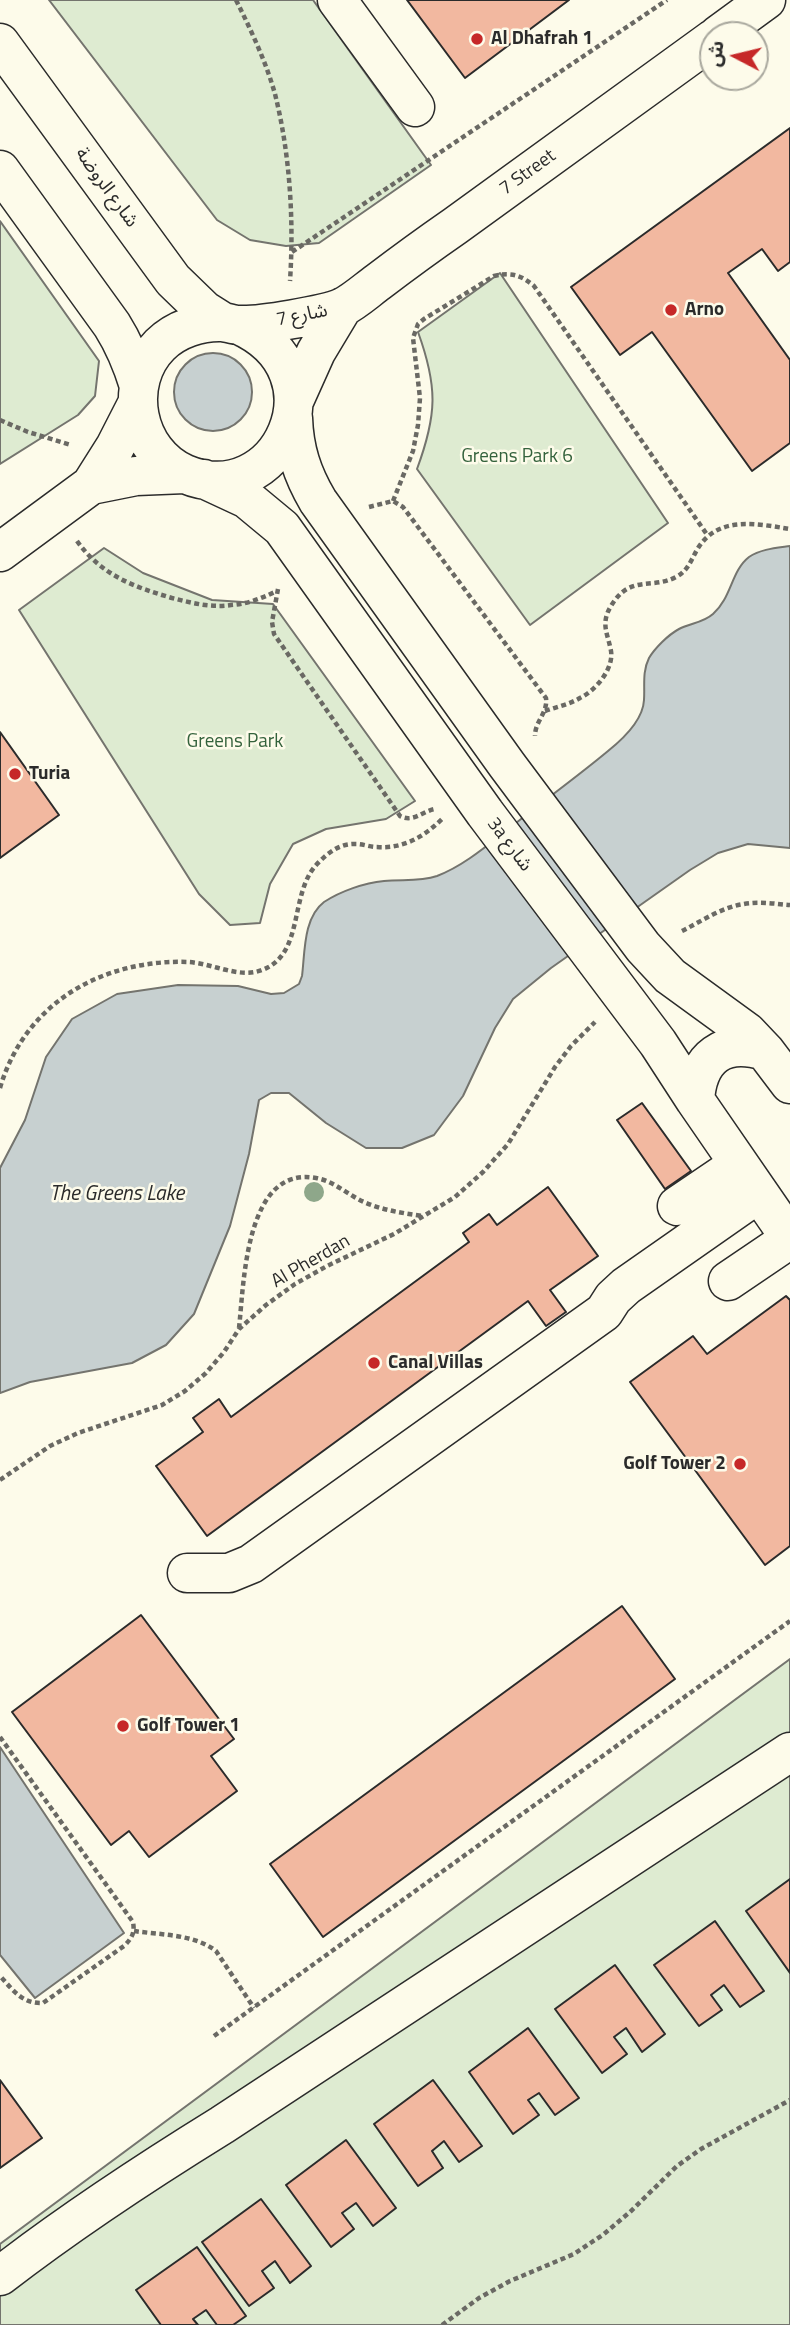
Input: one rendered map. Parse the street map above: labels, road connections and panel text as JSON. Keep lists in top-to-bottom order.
{
  "streets": {
    "street": [
      "7 Street",
      "شارع الروضة",
      "شارع 7",
      "3a شارع"
    ],
    "path": ["Al Pherdan"]
  },
  "crossings": [
    ["7 Street", "شارع 7"],
    ["شارع الروضة", "شارع 7"],
    ["شارع الروضة", "3a شارع"],
    ["شارع 7", "3a شارع"]
  ],
  "water": ["The Greens Lake"],
  "parks": ["Greens Park 6", "Greens Park"],
  "places": [
    "Al Dhafrah 1",
    "Arno",
    "Turia",
    "Canal Villas",
    "Golf Tower 2",
    "Golf Tower 1"
  ],
  "north": "left"
}
